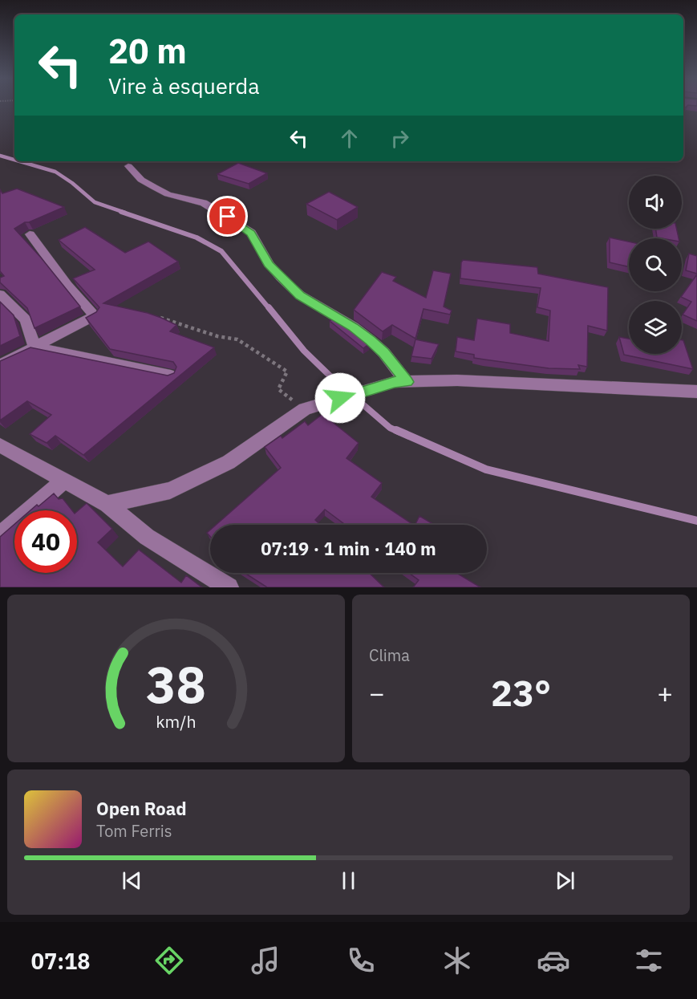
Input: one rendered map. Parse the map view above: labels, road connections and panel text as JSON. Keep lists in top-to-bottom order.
{
  "page": {
    "turn": ["20 m", "Vire à esquerda"],
    "limit": "40",
    "trip": "07:19 · 1 min · 140 m",
    "tile": "Clima",
    "heat": ["−", "23°", "+"],
    "song": ["Open Road", "Tom Ferris"],
    "tabs": "07:18",
    "gauge": ["38", "km/h"]
  }
}
